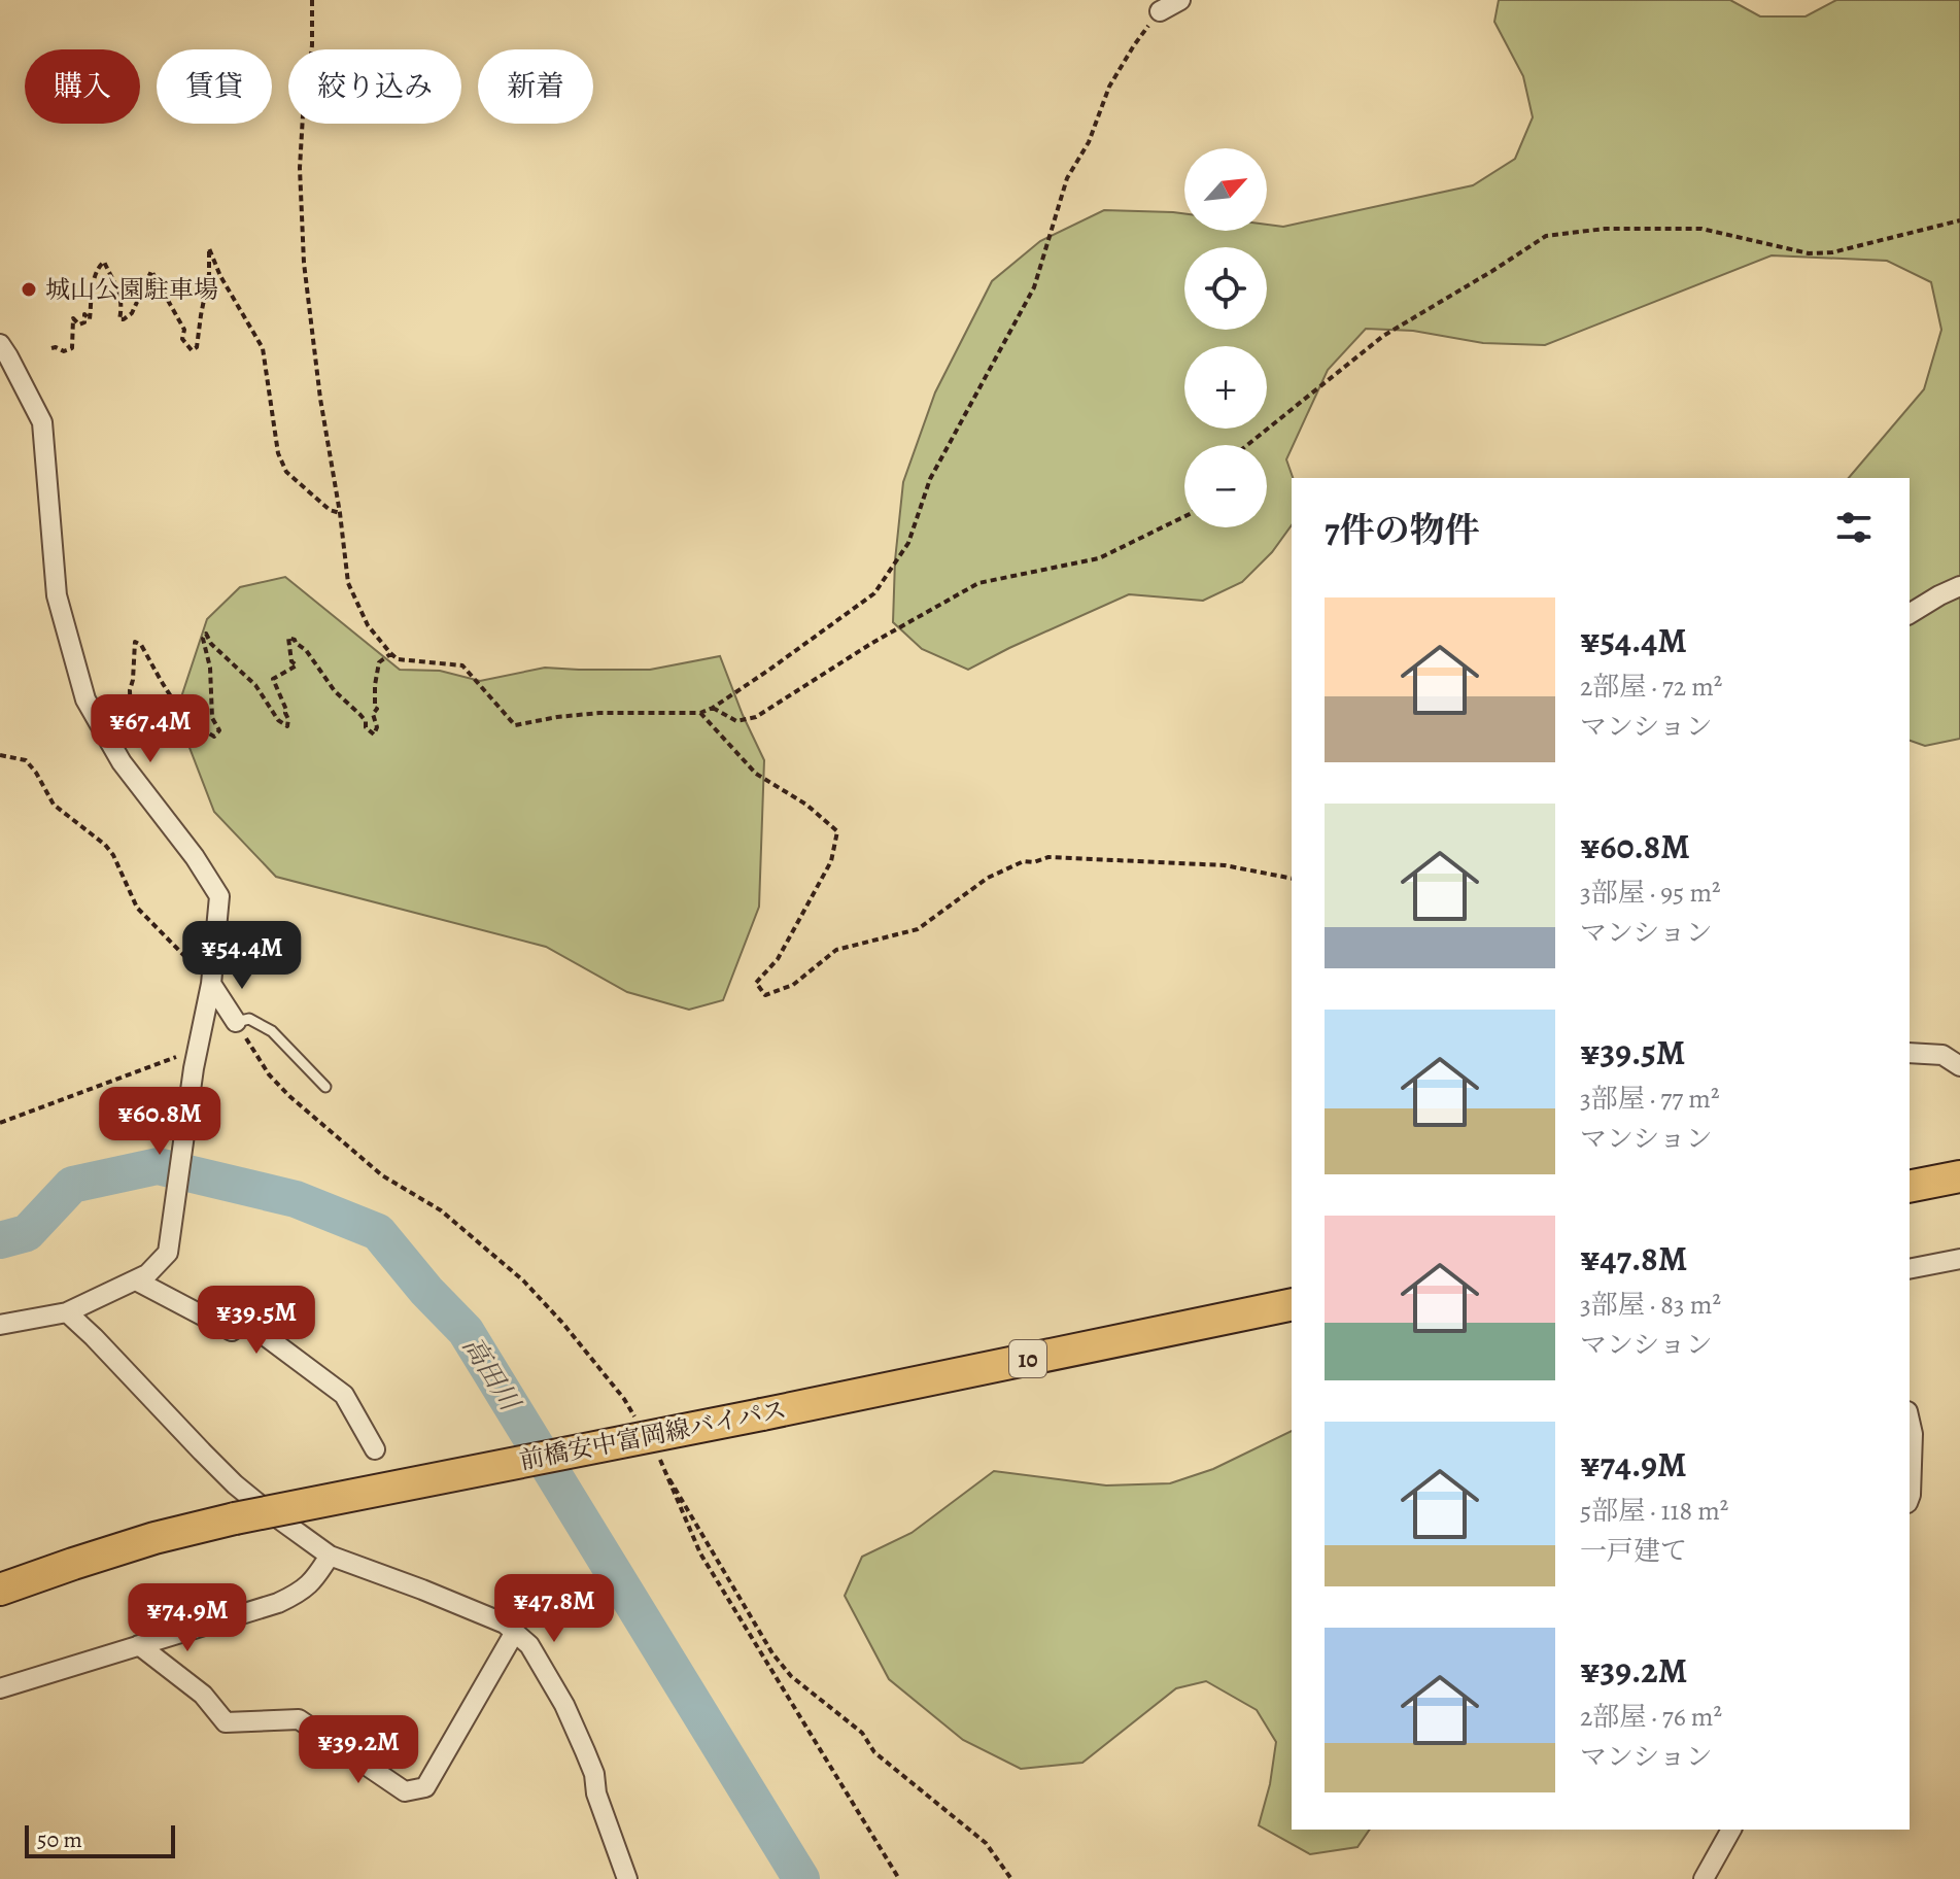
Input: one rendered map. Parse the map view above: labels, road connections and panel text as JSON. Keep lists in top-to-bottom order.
{
  "streets": {
    "main road": ["10", "前橋安中富岡線バイパス"]
  },
  "water": ["高田川"],
  "places": ["城山公園駐車場"],
  "scale_bar": "50 m",
  "north": "top right",
  "page": {
    "chip": [
      "購入",
      "賃貸",
      "絞り込み",
      "新着"
    ],
    "map_buttons": ["+", "−"],
    "heading": "7件の物件",
    "list": [
      {
        "name": "¥54.4M",
        "note": "2部屋 · 72 m² · マンション"
      },
      {
        "name": "¥60.8M",
        "note": "3部屋 · 95 m² · マンション"
      },
      {
        "name": "¥39.5M",
        "note": "3部屋 · 77 m² · マンション"
      },
      {
        "name": "¥47.8M",
        "note": "3部屋 · 83 m² · マンション"
      },
      {
        "name": "¥74.9M",
        "note": "5部屋 · 118 m² · 一戸建て"
      },
      {
        "name": "¥39.2M",
        "note": "2部屋 · 76 m² · マンション"
      }
    ],
    "price": [
      "¥67.4M",
      "¥54.4M",
      "¥60.8M",
      "¥39.5M",
      "¥47.8M",
      "¥74.9M",
      "¥39.2M"
    ],
    "scale": "50 m"
  }
}
